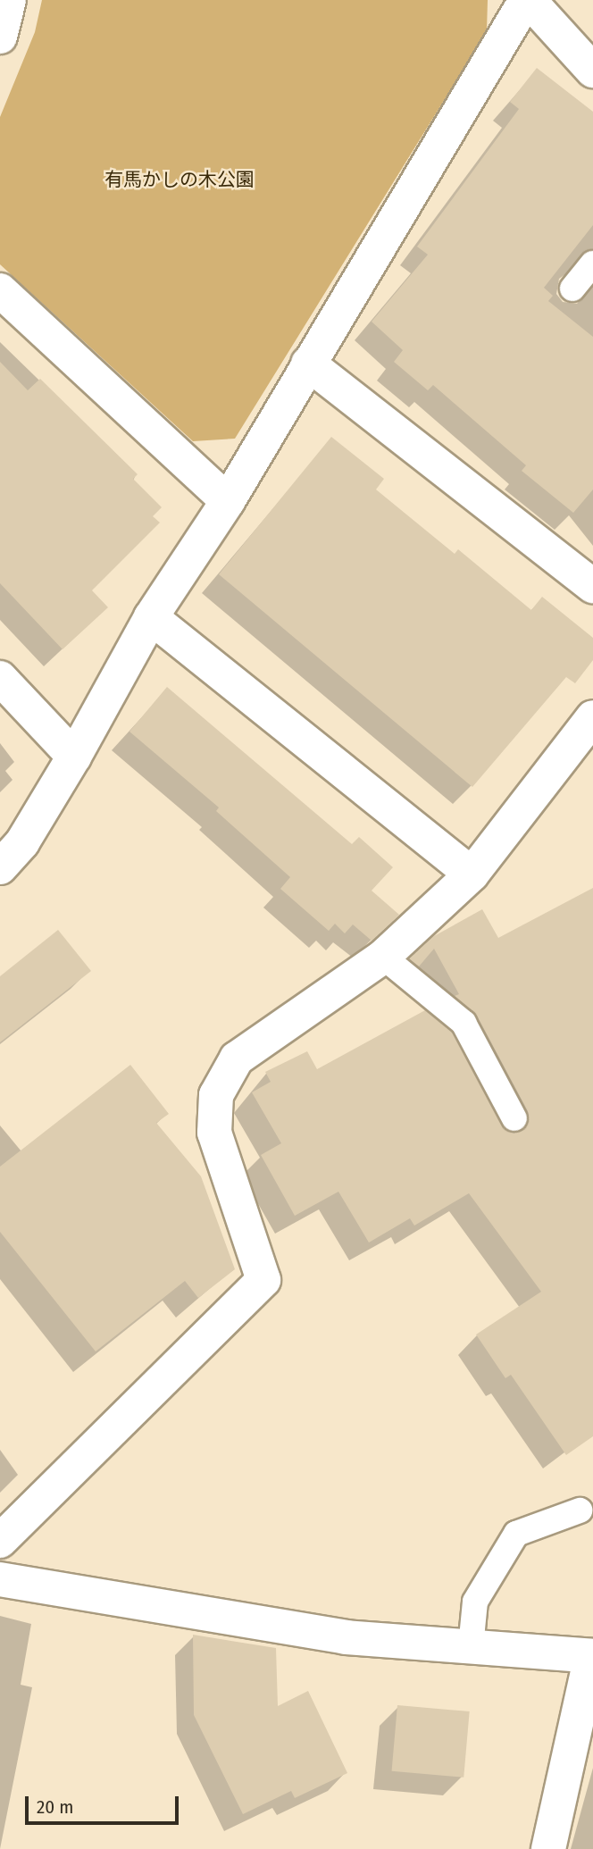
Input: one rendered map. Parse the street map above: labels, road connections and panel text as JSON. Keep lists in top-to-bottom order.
{
  "parks": ["有馬かしの木公園"],
  "scale_bar": "20 m"
}
